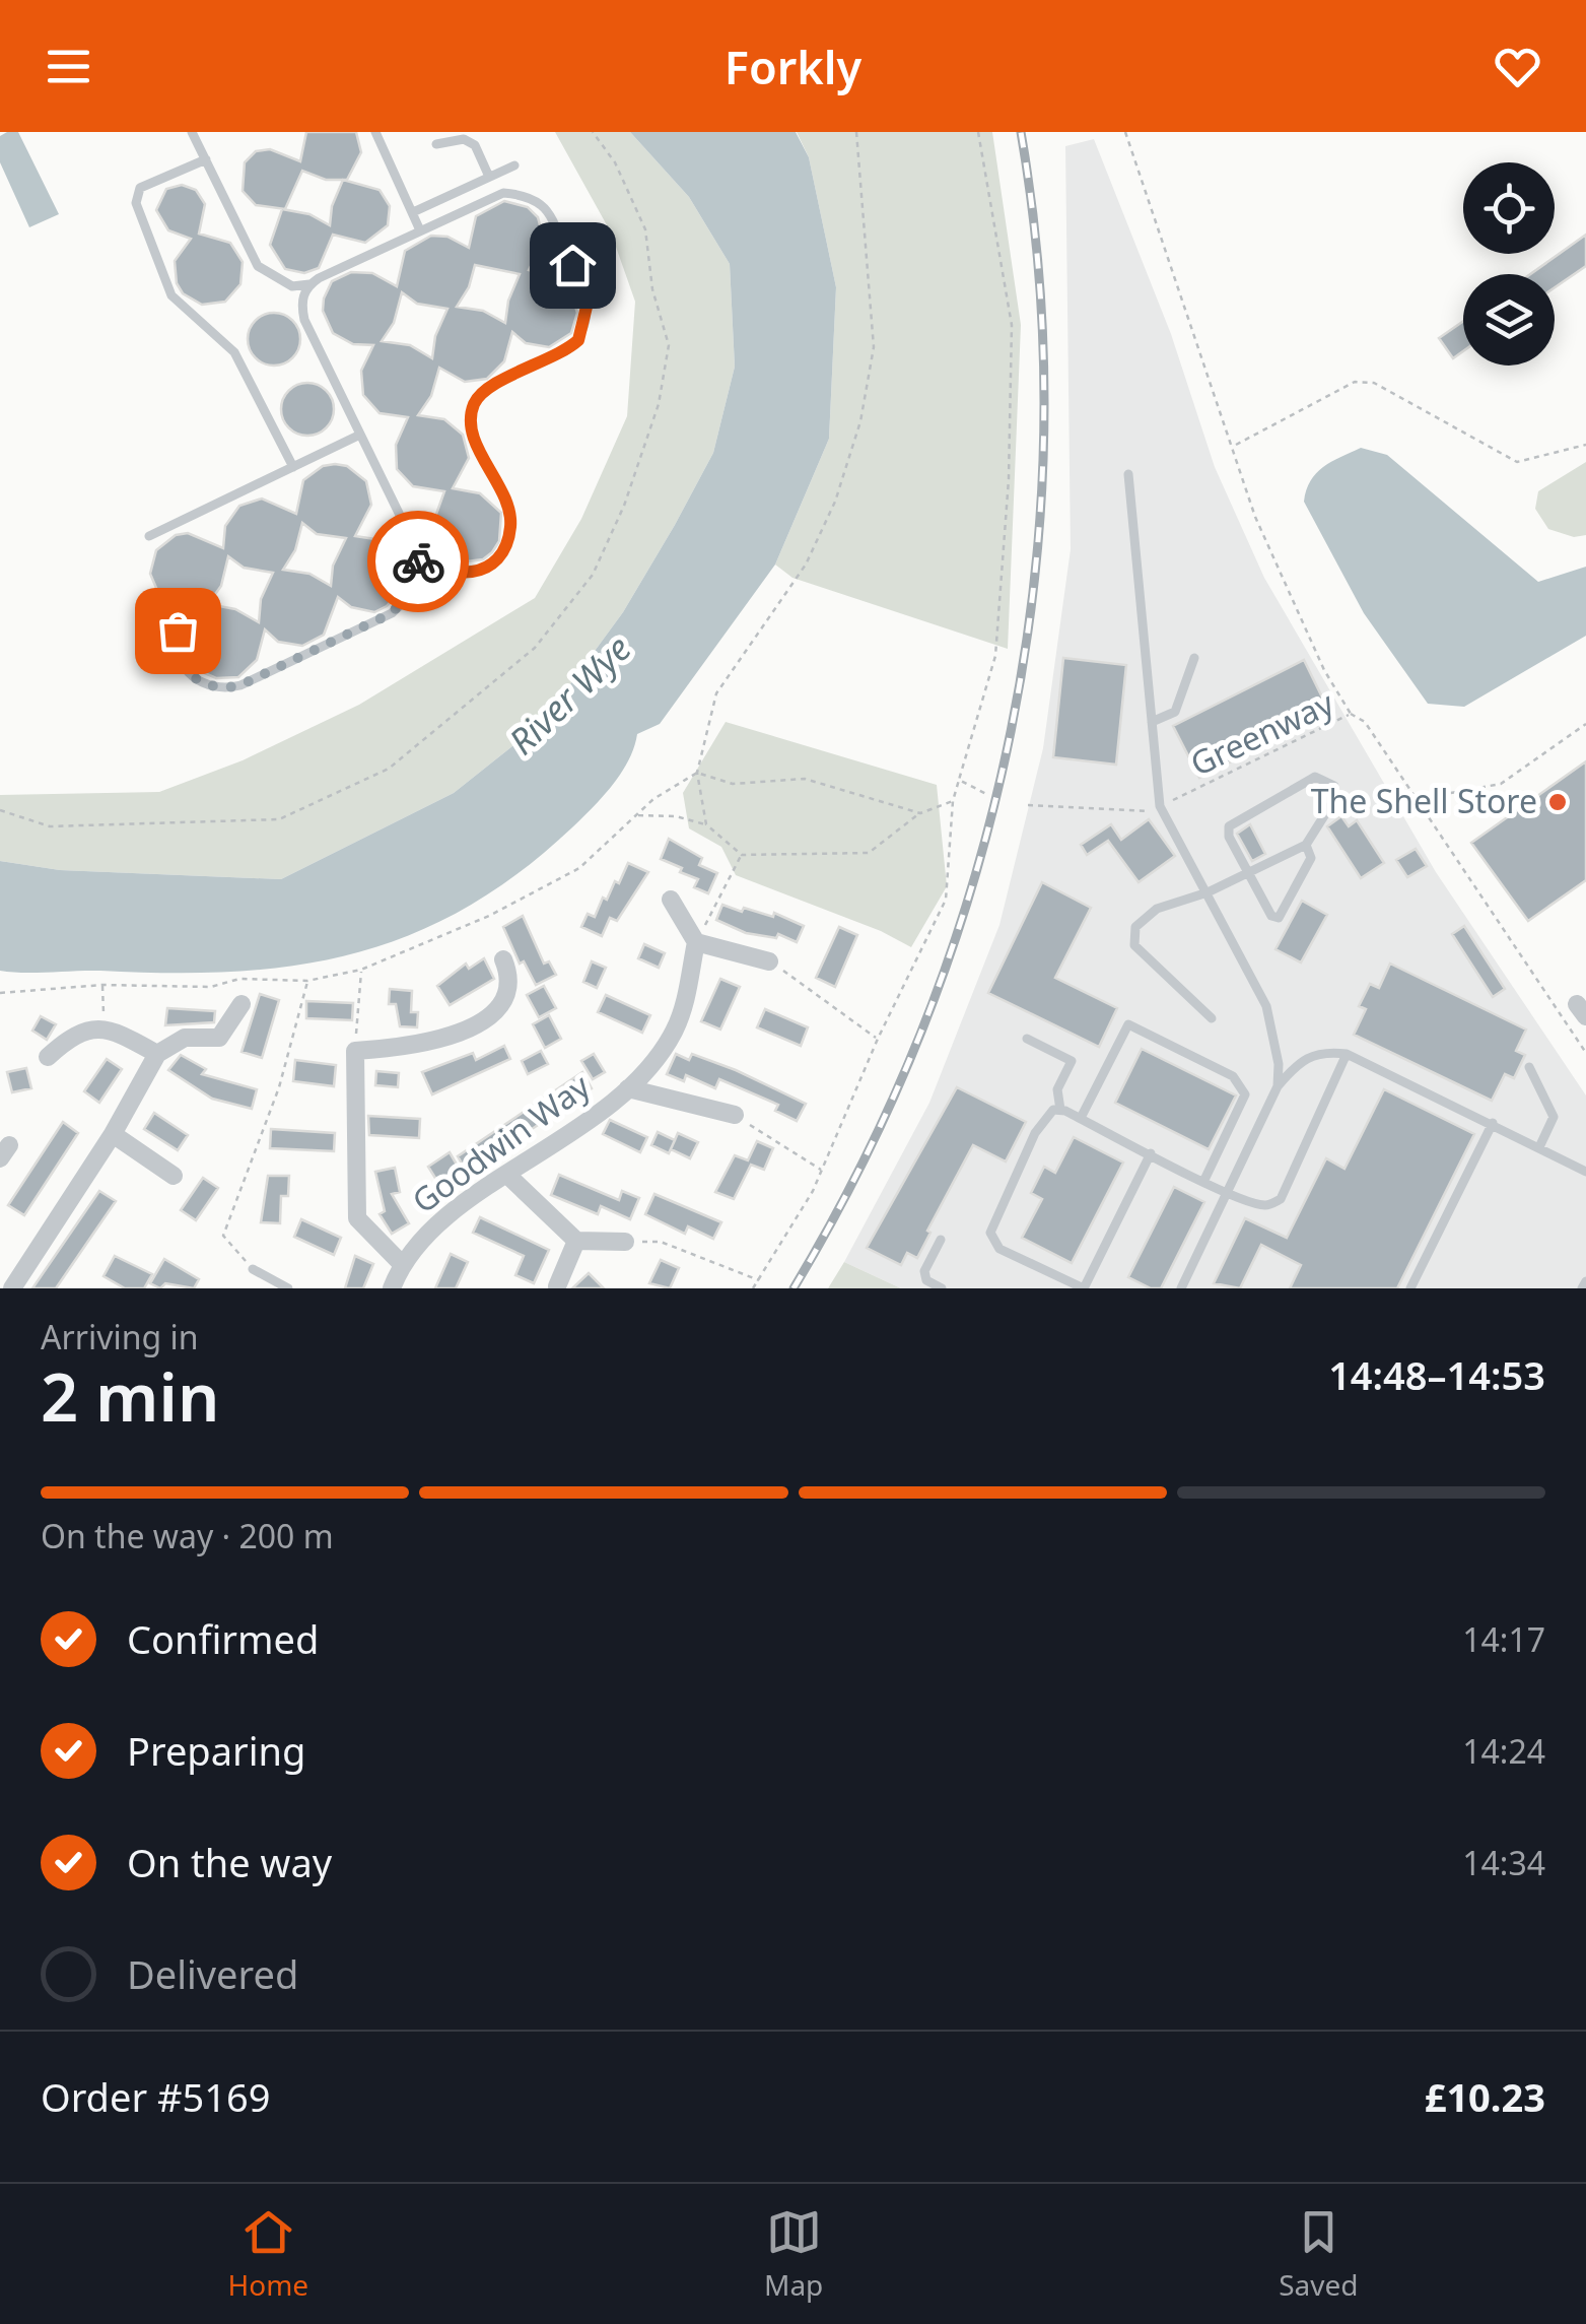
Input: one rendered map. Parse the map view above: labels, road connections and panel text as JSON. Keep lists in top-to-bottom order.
{
  "streets": {
    "street": ["Goodwin Way"],
    "path": ["Greenway"]
  },
  "water": ["River Wye"],
  "places": ["The Shell Store"],
  "page": {
    "header": "Forkly",
    "heading": ["2 min", "Arriving in", "14:48–14:53"],
    "panel": ["Order #5169", "£10.23"],
    "bar": "On the way · 200 m",
    "list": [
      ["Confirmed", "14:17"],
      ["Preparing", "14:24"],
      ["On the way", "14:34"],
      "Delivered"
    ],
    "tabs": ["Home", "Map", "Saved"]
  }
}
